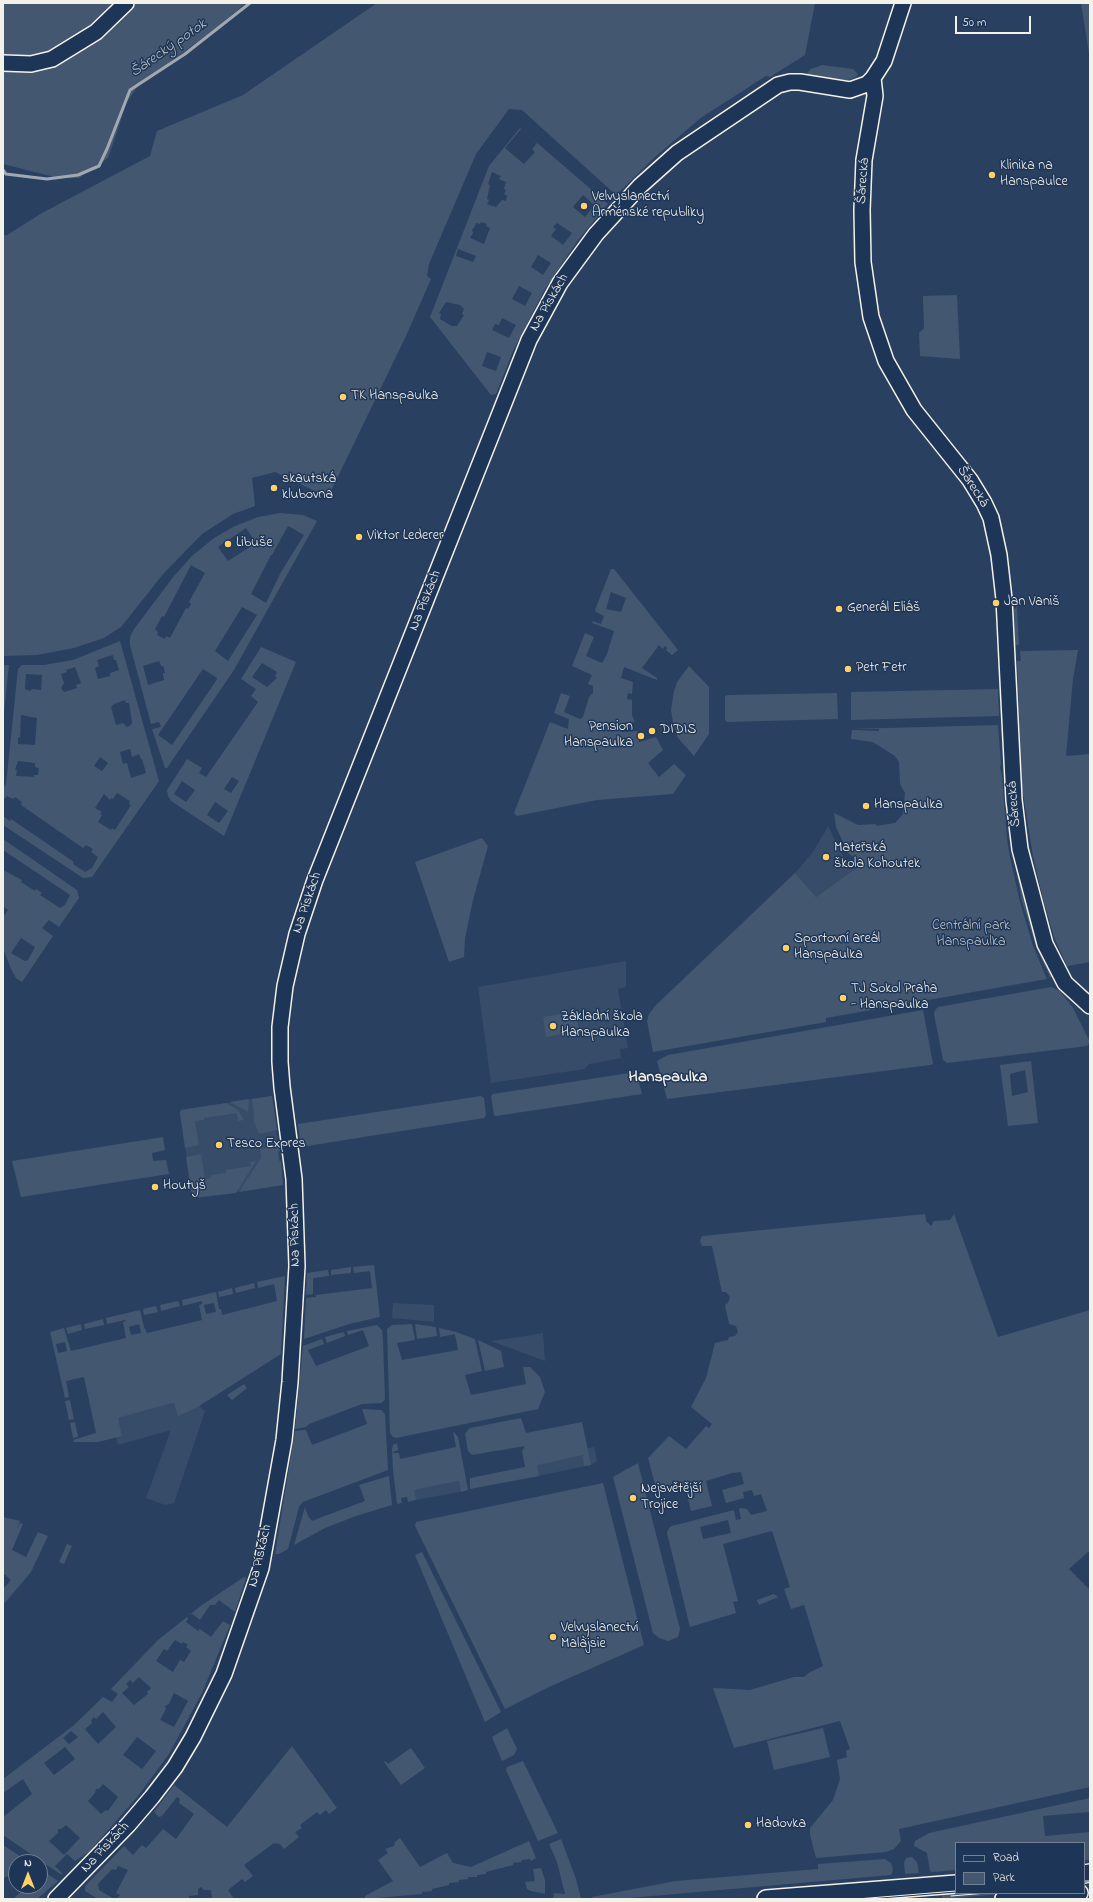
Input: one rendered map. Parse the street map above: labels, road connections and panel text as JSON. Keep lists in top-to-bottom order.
{
  "streets": {
    "street": ["Šárecká", "Na Pískách"]
  },
  "crossings": [
    ["Šárecká", "Na Pískách"]
  ],
  "districts": ["Hanspaulka"],
  "water": ["Šárecký potok"],
  "parks": ["Centrální park Hanspaulka"],
  "places": [
    "Klinika na Hanspaulce",
    "Velvyslanectví Arménské republiky",
    "TK Hanspaulka",
    "skautská klubovna",
    "Viktor Lederer",
    "Libuše",
    "Jan Vaniš",
    "Generál Eliáš",
    "Petr Fetr",
    "DIDIS",
    "Pension Hanspaulka",
    "Hanspaulka",
    "Mateřská škola Kohoutek",
    "Sportovní areál Hanspaulka",
    "TJ Sokol Praha - Hanspaulka",
    "Základní škola Hanspaulka",
    "Tesco Expres",
    "Houtyš",
    "Nejsvětější Trojice",
    "Velvyslanectví Malajsie",
    "Hadovka"
  ],
  "legend": ["Road", "Park"],
  "scale_bar": "50 m",
  "north": "top"
}
